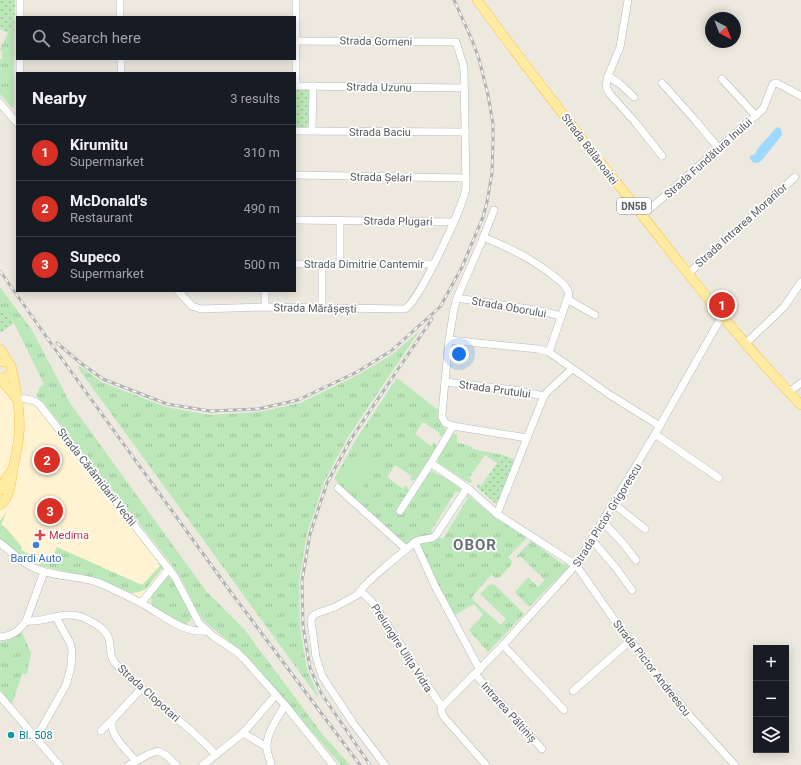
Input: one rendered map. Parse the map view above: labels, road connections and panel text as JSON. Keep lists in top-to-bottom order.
{
  "streets": {
    "main road": ["Strada Bălănoaiei", "DN5B"],
    "street": [
      "Strada Gorneni",
      "Strada Uzunu",
      "Strada Baciu",
      "Strada Fundătura Inului",
      "Strada Șelari",
      "Strada Plugari",
      "Strada Intrarea Morarilor",
      "Strada Dimitrie Cantemir",
      "Strada Oborului",
      "Strada Mărășești",
      "Strada Prutului",
      "Strada Cărămidarii Vechi",
      "Strada Pictor Grigorescu",
      "Prelungire Ulița Vidra",
      "Strada Pictor Andreescu",
      "Strada Clopotari",
      "Intrarea Păltiniș"
    ]
  },
  "crossings": [
    ["Strada Gorneni", "Strada Uzunu"],
    ["Strada Bălănoaiei", "Strada Fundătura Inului"],
    ["Strada Bălănoaiei", "Strada Intrarea Morarilor"],
    ["Strada Bălănoaiei", "Strada Pictor Grigorescu"],
    ["Strada Dimitrie Cantemir", "Strada Mărășești"],
    ["Strada Pictor Grigorescu", "Prelungire Ulița Vidra"],
    ["Strada Pictor Grigorescu", "Strada Pictor Andreescu"],
    ["Strada Pictor Grigorescu", "Intrarea Păltiniș"]
  ],
  "districts": ["OBOR"],
  "places": {
    "health": ["Medima"],
    "other": ["Bardi Auto", "Bl. 508"]
  },
  "north": "bottom right",
  "page": {
    "search": "Search here",
    "heading": ["Nearby", "3 results"],
    "list": [
      {
        "mark": "1",
        "name": "Kirumitu",
        "note": "Supermarket",
        "value": "310 m"
      },
      {
        "mark": "2",
        "name": "McDonald's",
        "note": "Restaurant",
        "value": "490 m"
      },
      {
        "mark": "3",
        "name": "Supeco",
        "note": "Supermarket",
        "value": "500 m"
      }
    ],
    "pins": ["1", "2", "3"],
    "map_buttons": ["+", "−"]
  }
}
